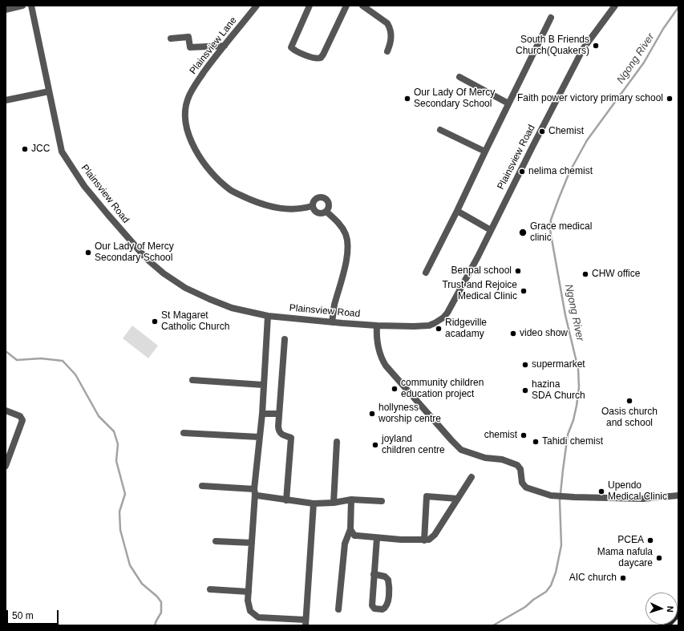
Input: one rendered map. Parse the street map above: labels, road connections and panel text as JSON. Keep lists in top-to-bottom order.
{
  "streets": {
    "street": ["Plainsview Lane", "Plainsview Road"]
  },
  "water": ["Ngong River"],
  "places": [
    "South B Friends Church(Quakers)",
    "Our Lady Of Mercy Secondary School",
    "Faith power victory primary school",
    "Chemist",
    "JCC",
    "nelima chemist",
    "Grace medical clinic",
    "Our Lady of Mercy Secondary School",
    "Benpal school",
    "CHW office",
    "Trust and Rejoice Medical Clinic",
    "St Magaret Catholic Church",
    "Ridgeville acadamy",
    "video show",
    "supermarket",
    "community children education project",
    "hazina SDA Church",
    "Oasis church and school",
    "hollyness worship centre",
    "chemist",
    "Tahidi chemist",
    "joyland children centre",
    "Upendo Medical Clinic",
    "PCEA",
    "Mama nafula daycare",
    "AIC church"
  ],
  "scale_bar": "50 m",
  "north": "right"
}
